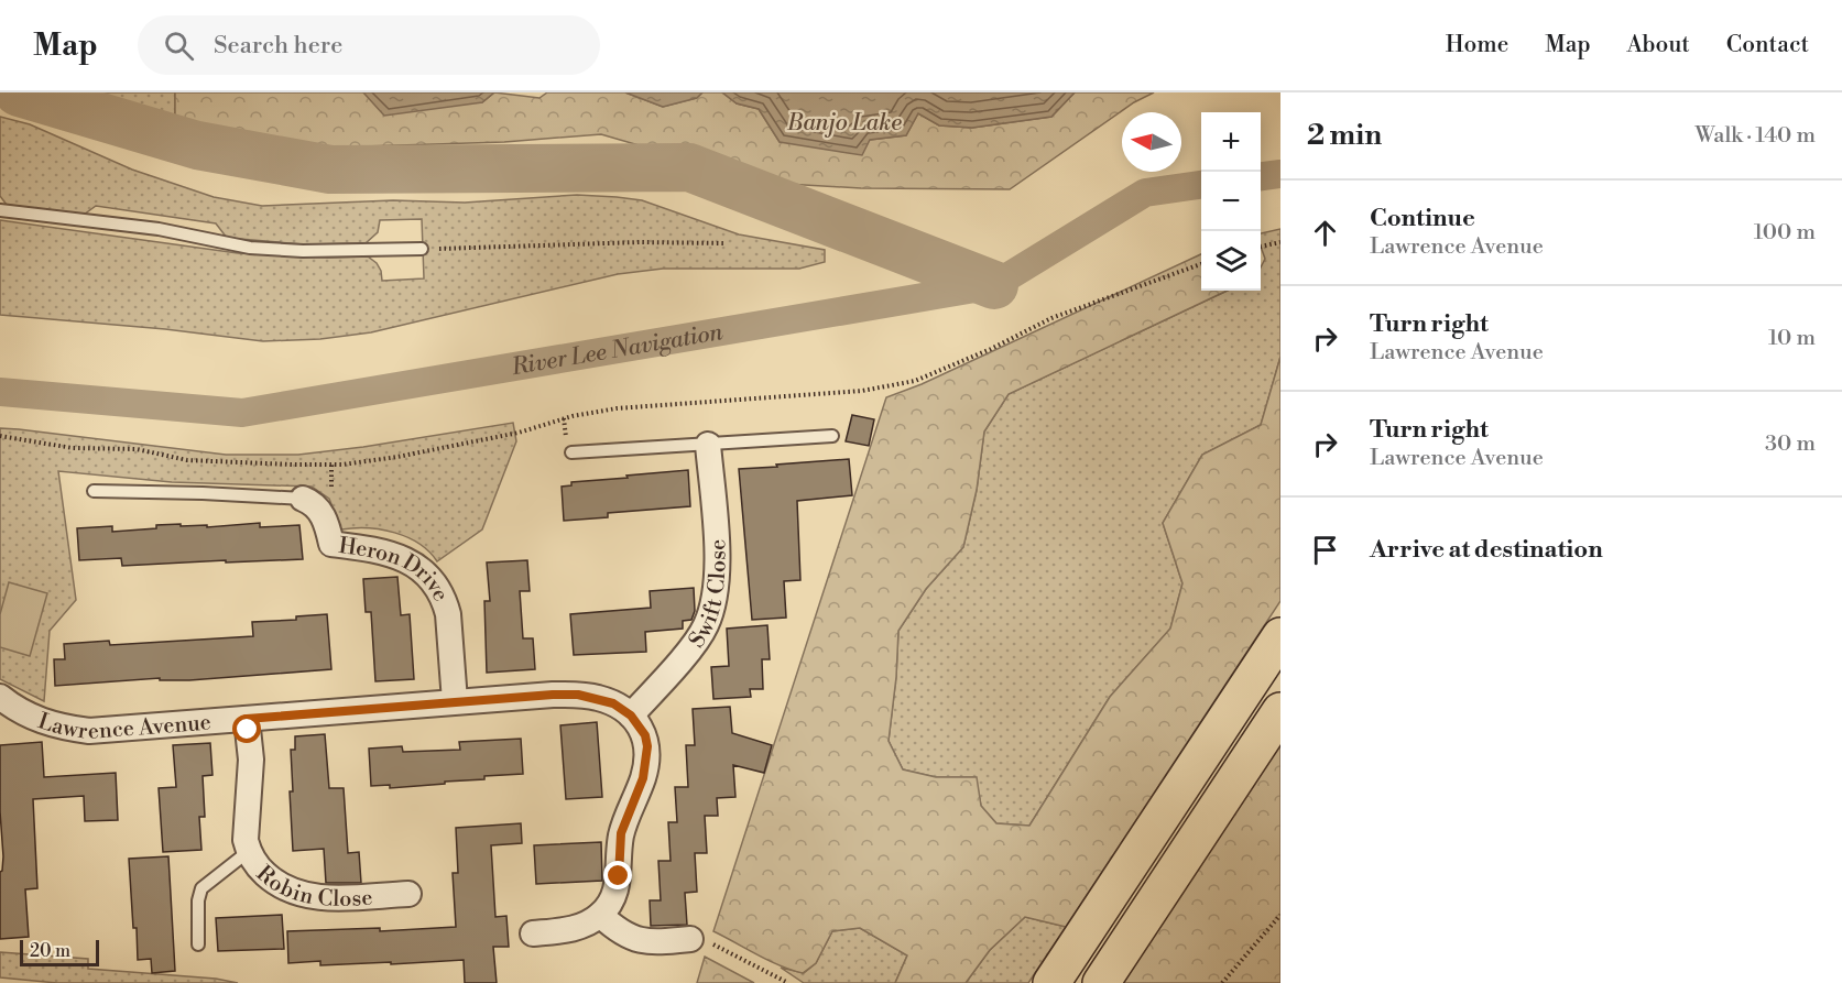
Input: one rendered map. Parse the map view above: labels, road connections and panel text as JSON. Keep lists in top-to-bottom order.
{
  "streets": {
    "street": [
      "Heron Drive",
      "Swift Close",
      "Lawrence Avenue",
      "Robin Close"
    ]
  },
  "crossings": [
    ["Heron Drive", "Lawrence Avenue"],
    ["Swift Close", "Lawrence Avenue"],
    ["Lawrence Avenue", "Robin Close"]
  ],
  "water": ["Banjo Lake", "River Lee Navigation"],
  "scale_bar": "20 m",
  "north": "left",
  "page": {
    "header": "Map",
    "search": "Search here",
    "nav": [
      "Home",
      "Map",
      "About",
      "Contact"
    ],
    "heading": ["2 min", "Walk · 140 m"],
    "map_buttons": ["+", "−"],
    "list": [
      ["Continue", "Lawrence Avenue", "100 m"],
      ["Turn right", "Lawrence Avenue", "10 m"],
      ["Turn right", "Lawrence Avenue", "30 m"],
      "Arrive at destination"
    ],
    "scale": "20 m"
  }
}
